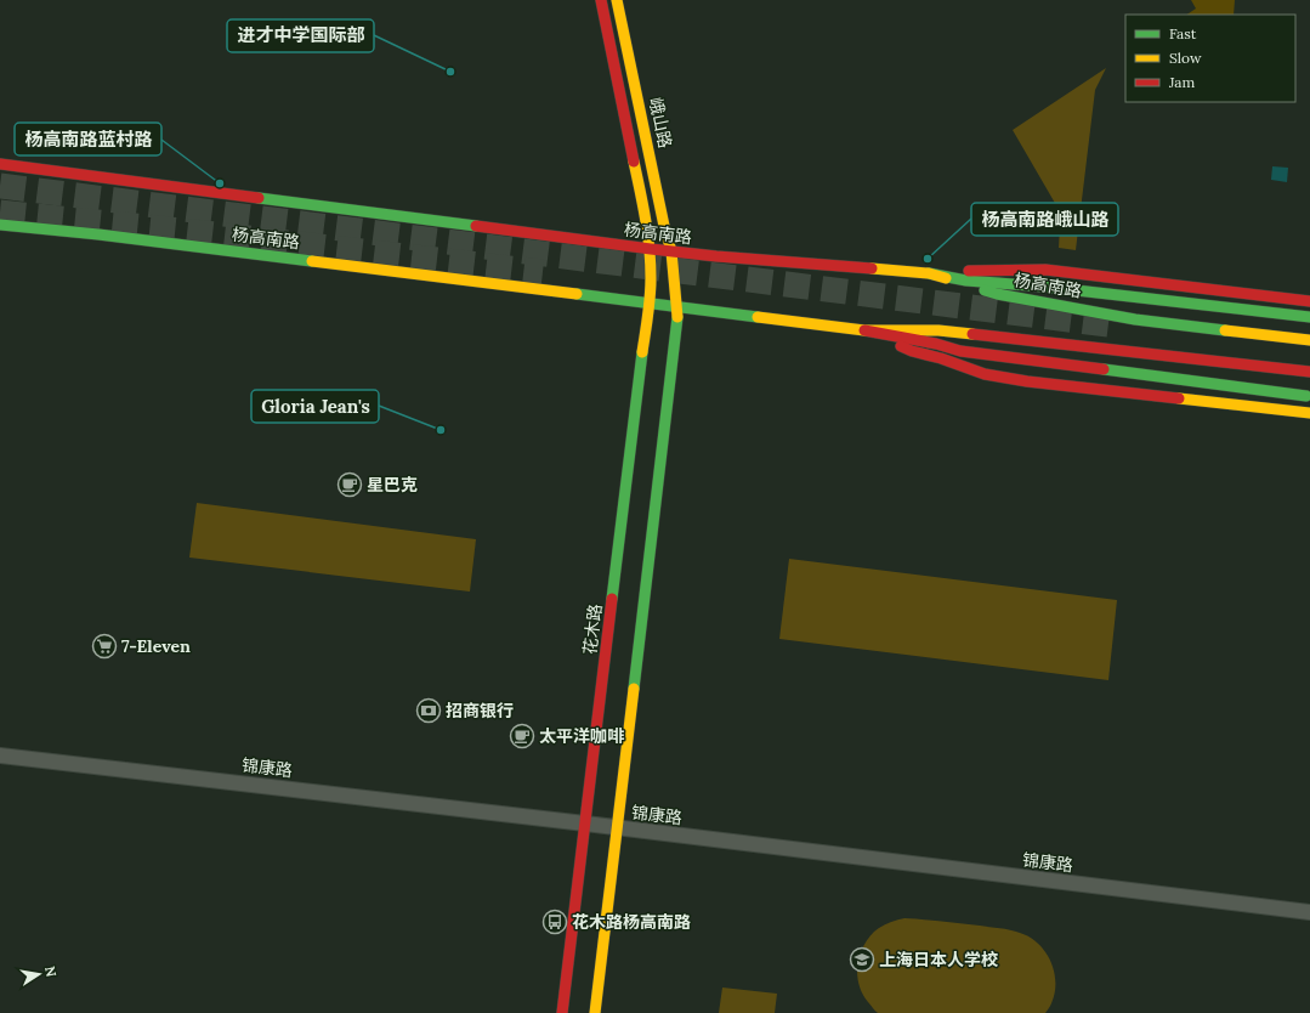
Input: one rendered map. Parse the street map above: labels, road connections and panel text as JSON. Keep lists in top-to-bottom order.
{
  "streets": {
    "main road": ["峨山路", "杨高南路", "花木路"],
    "street": ["锦康路"]
  },
  "crossings": [
    ["峨山路", "杨高南路"],
    ["峨山路", "花木路"],
    ["杨高南路", "花木路"],
    ["花木路", "锦康路"]
  ],
  "places": {
    "other": [
      "进才中学国际部",
      "杨高南路蓝村路",
      "杨高南路峨山路",
      "Gloria Jean's"
    ],
    "cafe": ["星巴克", "太平洋咖啡"],
    "supermarket": ["7-Eleven"],
    "bank": ["招商银行"],
    "bus stop": ["花木路杨高南路"],
    "school or university": ["上海日本人学校"]
  },
  "legend": ["Fast", "Slow", "Jam"],
  "north": "right"
}
